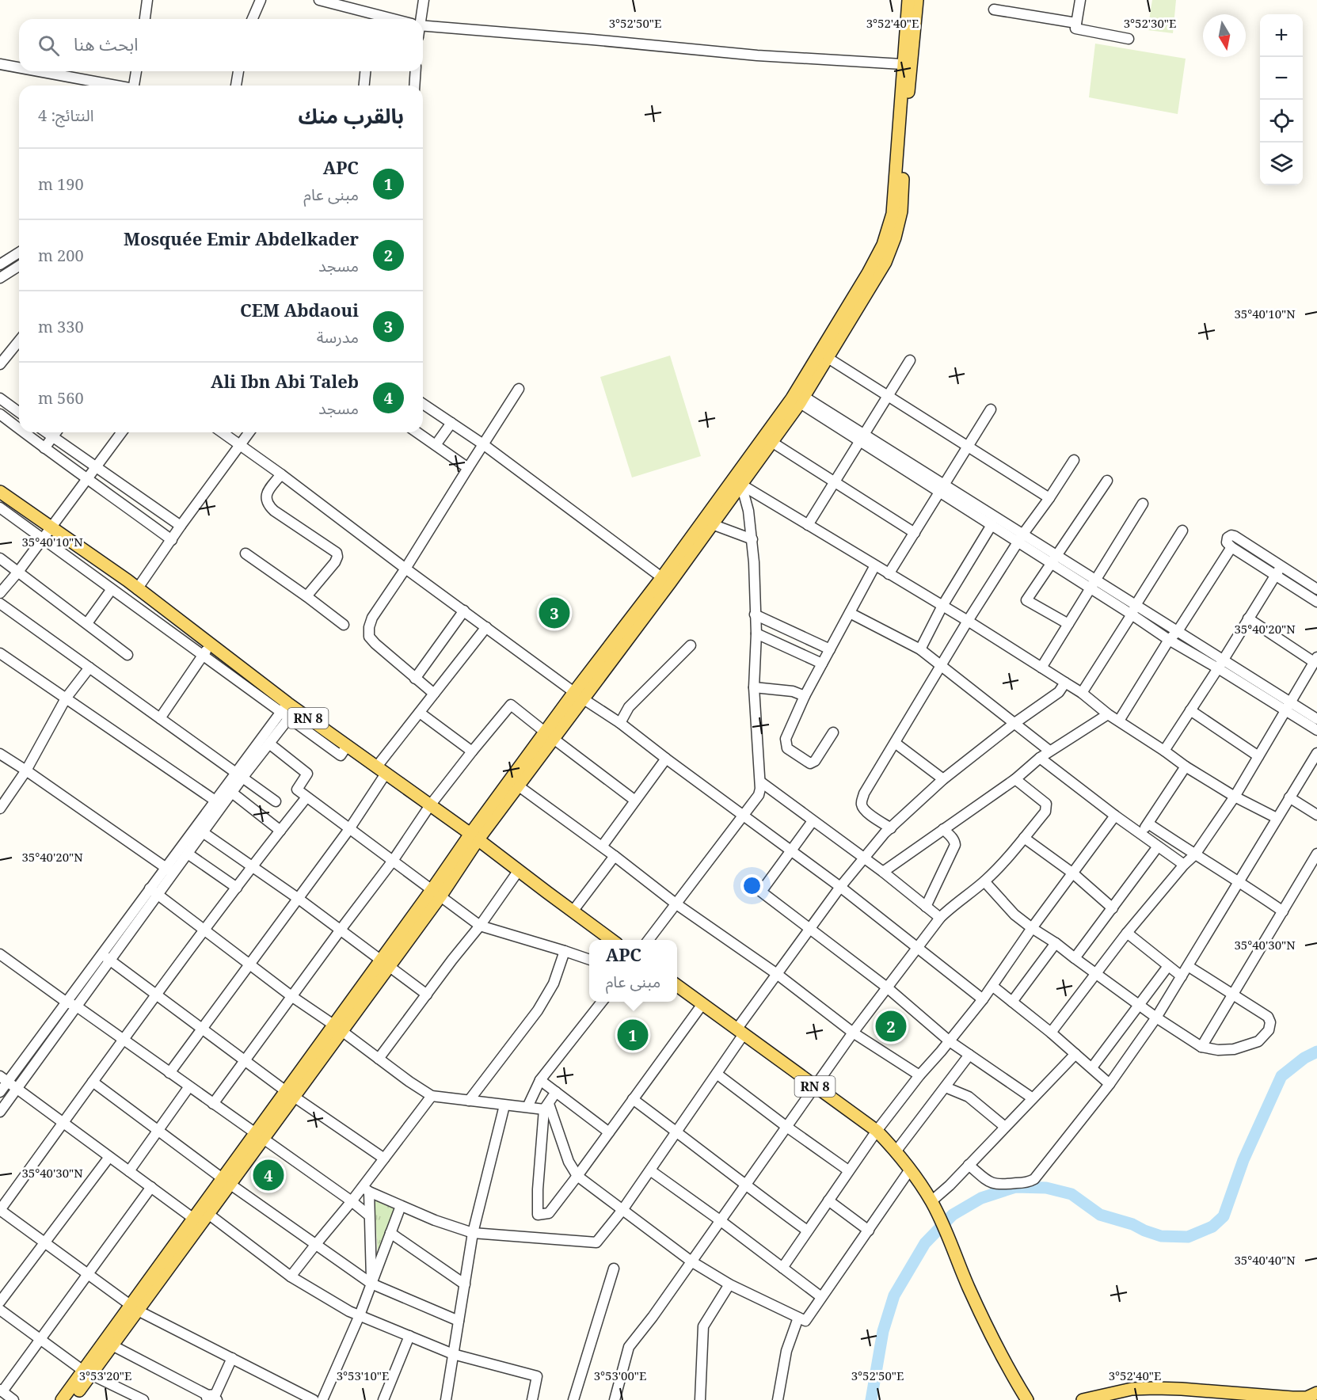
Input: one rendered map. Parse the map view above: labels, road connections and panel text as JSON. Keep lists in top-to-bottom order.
{
  "streets": {
    "main road": ["RN 8"]
  },
  "north": "bottom",
  "page": {
    "map_buttons": ["+", "−"],
    "search": "ابحث هنا",
    "heading": ["بالقرب منك", "النتائج: 4"],
    "list": [
      {
        "mark": "1",
        "name": "APC",
        "note": "مبنى عام",
        "value": "190 m"
      },
      {
        "mark": "2",
        "name": "Mosquée Emir Abdelkader",
        "note": "مسجد",
        "value": "200 m"
      },
      {
        "mark": "3",
        "name": "CEM Abdaoui",
        "note": "مدرسة",
        "value": "330 m"
      },
      {
        "mark": "4",
        "name": "Ali Ibn Abi Taleb",
        "note": "مسجد",
        "value": "560 m"
      }
    ],
    "pins": [
      "3",
      "2",
      "1",
      "4"
    ],
    "popup": ["APC", "مبنى عام"]
  },
  "coordinates": [
    "3°52'50\"E",
    "3°52'40\"E",
    "3°52'30\"E",
    "35°40'10\"N",
    "35°40'20\"N",
    "35°40'30\"N",
    "35°40'40\"N",
    "3°53'20\"E",
    "3°53'10\"E",
    "3°53'00\"E"
  ]
}
